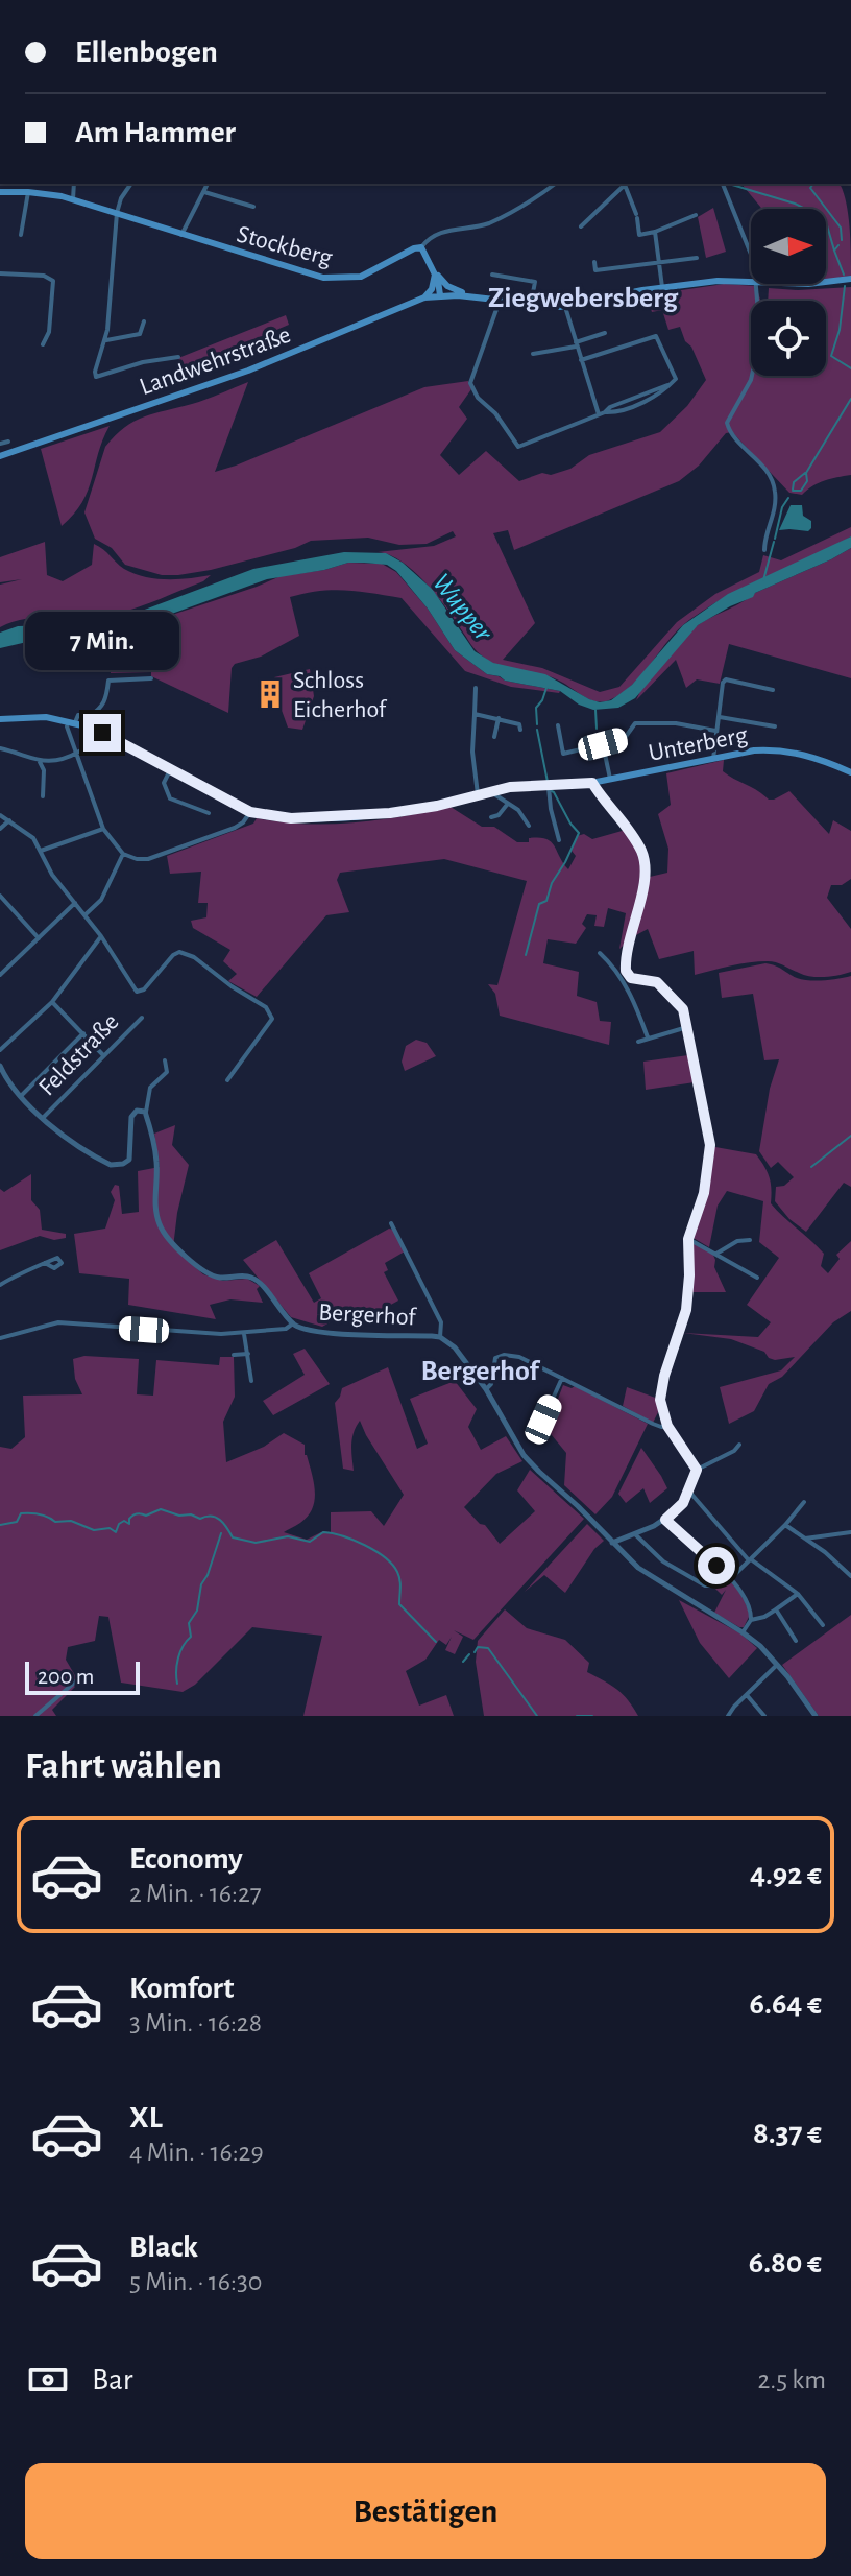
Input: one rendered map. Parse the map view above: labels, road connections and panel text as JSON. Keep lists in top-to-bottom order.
{
  "streets": {
    "main road": ["Stockberg", "Landwehrstraße", "Unterberg"],
    "street": ["Feldstraße", "Bergerhof"]
  },
  "districts": ["Ziegwebersberg", "Bergerhof"],
  "water": ["Wupper"],
  "places": {
    "building": ["Schloss Eicherhof"]
  },
  "scale_bar": "200 m",
  "north": "right",
  "page": {
    "banner": ["Ellenbogen", "Am Hammer"],
    "bubble": "7 Min.",
    "scale": "200 m",
    "heading": "Fahrt wählen",
    "list": [
      {
        "name": "Economy",
        "note": "2 Min. · 16:27",
        "value": "4.92 €"
      },
      {
        "name": "Komfort",
        "note": "3 Min. · 16:28",
        "value": "6.64 €"
      },
      {
        "name": "XL",
        "note": "4 Min. · 16:29",
        "value": "8.37 €"
      },
      {
        "name": "Black",
        "note": "5 Min. · 16:30",
        "value": "6.80 €"
      }
    ],
    "pay": ["Bar", "2.5 km"],
    "buttons": "Bestätigen"
  }
}
